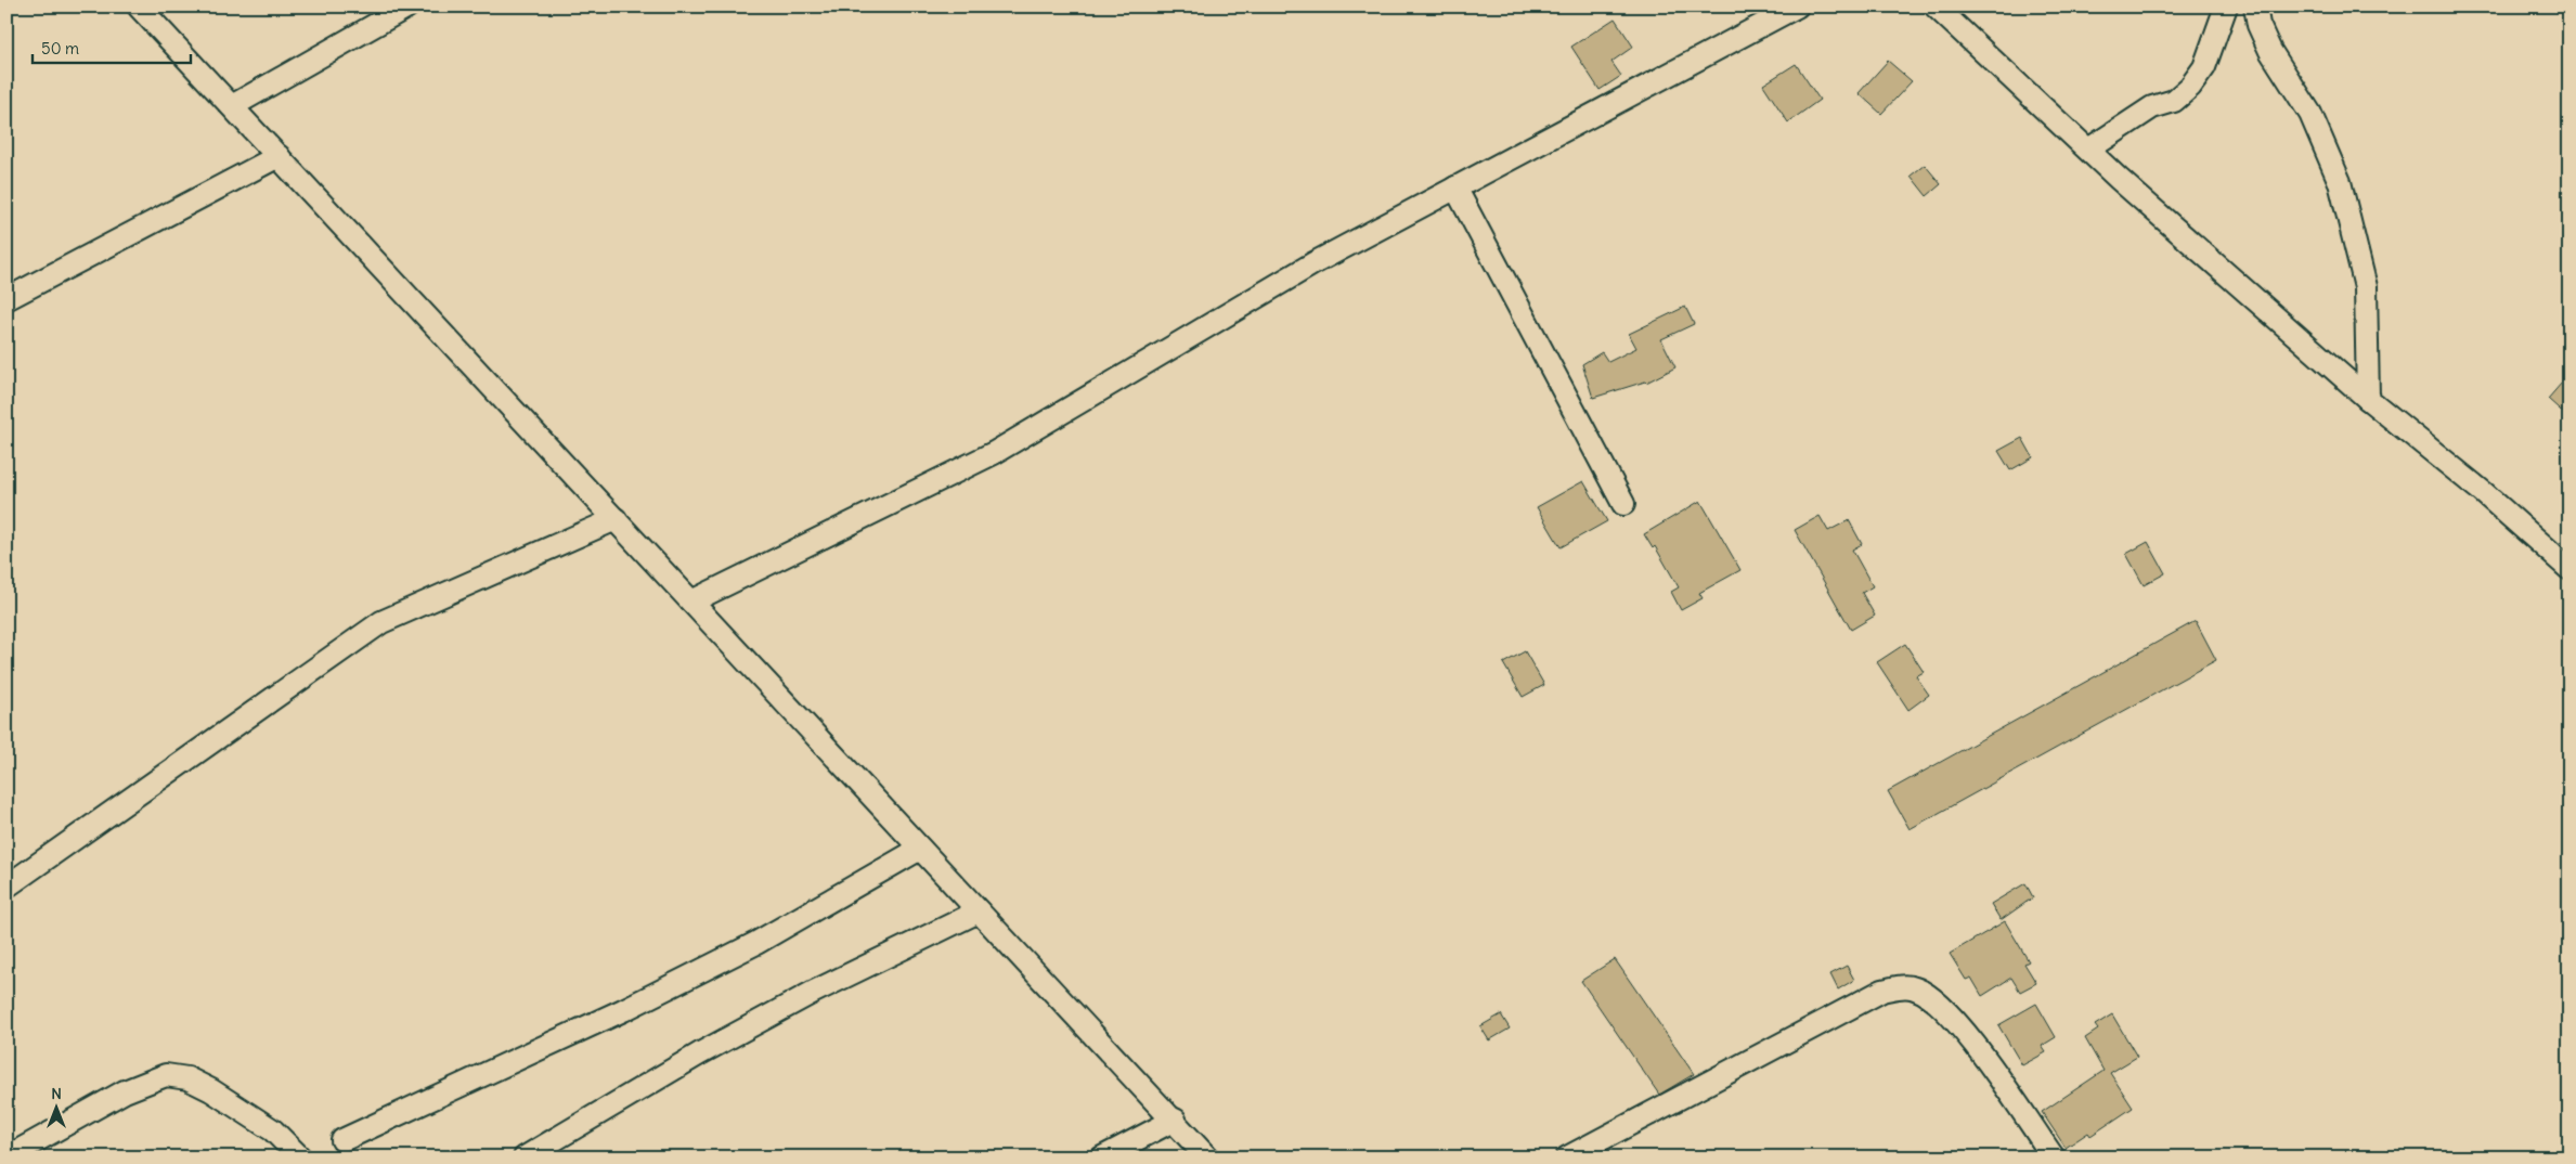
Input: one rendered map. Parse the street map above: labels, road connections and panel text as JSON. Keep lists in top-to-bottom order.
{
  "scale_bar": "50 m",
  "north": "top"
}
